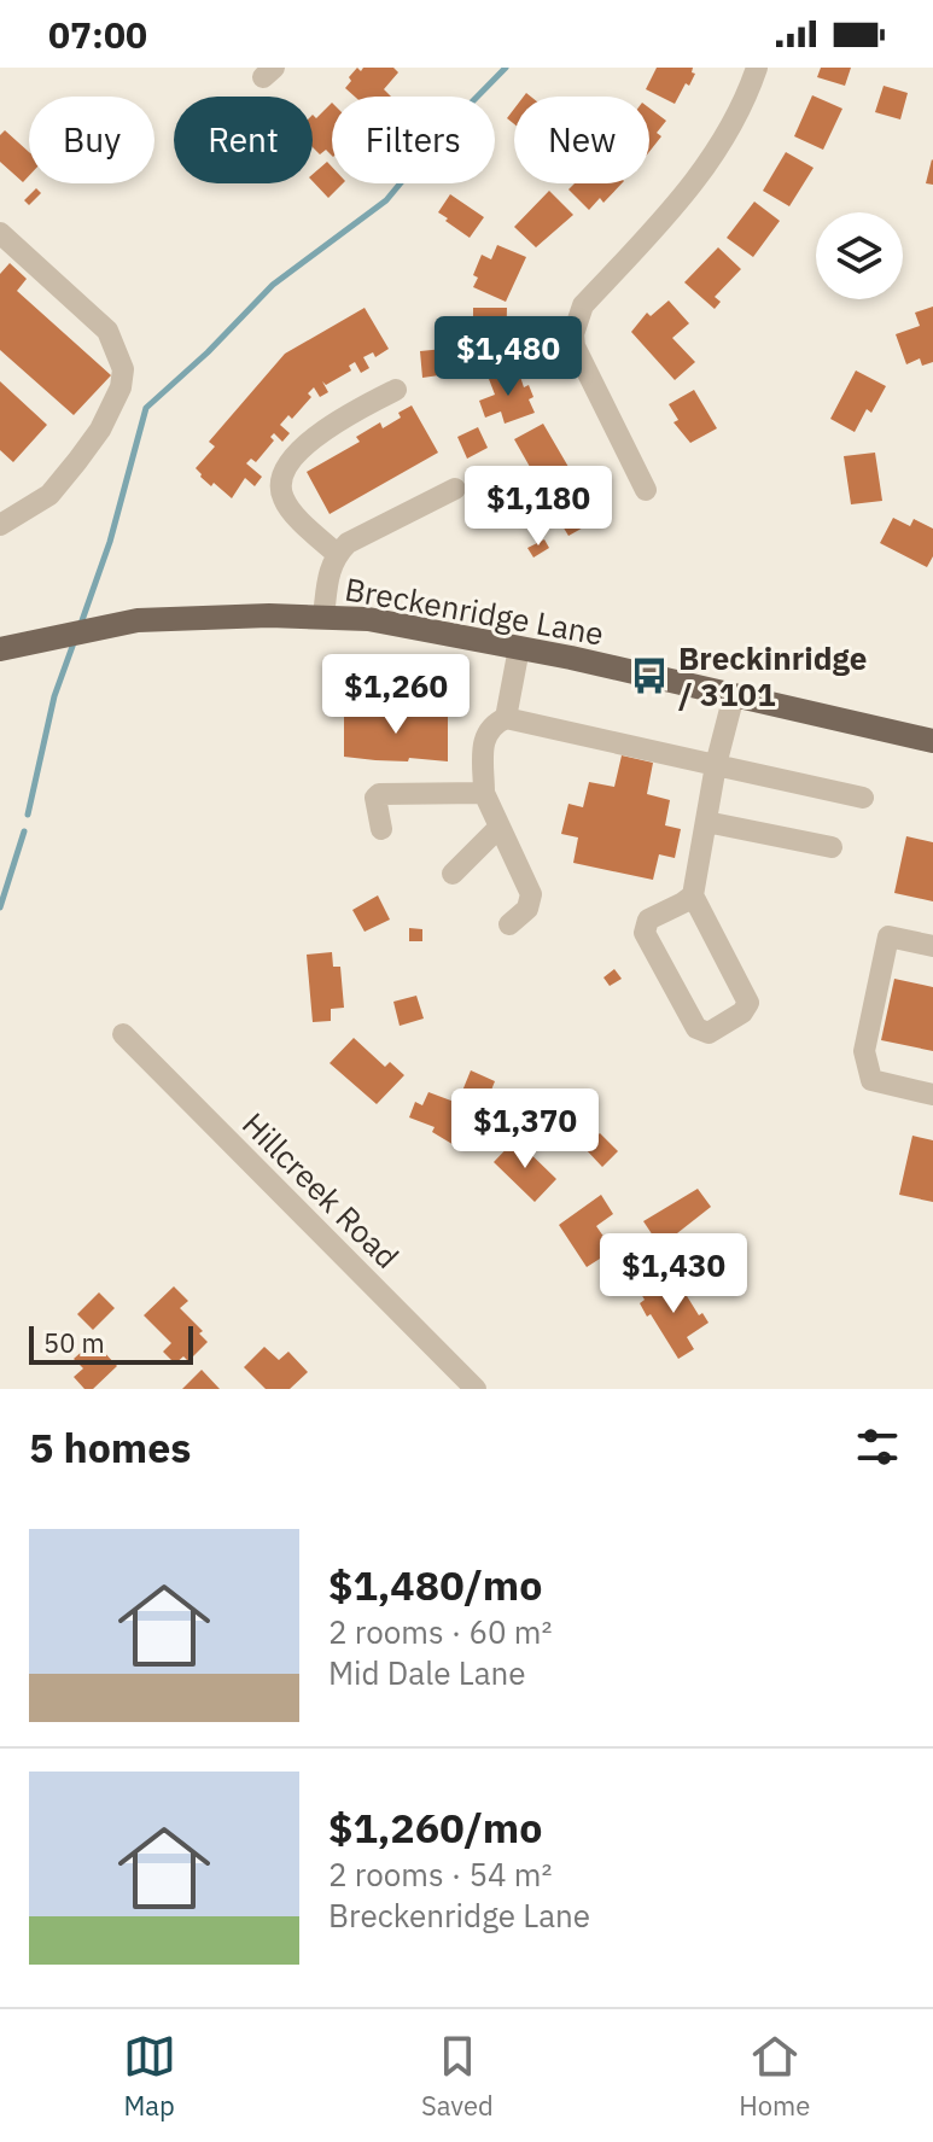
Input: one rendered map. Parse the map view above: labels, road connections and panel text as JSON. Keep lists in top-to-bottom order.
{
  "streets": {
    "main road": ["Breckenridge Lane"],
    "street": ["Hillcreek Road"]
  },
  "places": {
    "bus stop": ["Breckinridge / 3101"]
  },
  "scale_bar": "50 m",
  "page": {
    "status": "07:00",
    "chip": [
      "Buy",
      "Rent",
      "Filters",
      "New"
    ],
    "price": [
      "$1,480",
      "$1,180",
      "$1,260",
      "$1,370",
      "$1,430"
    ],
    "scale": "50 m",
    "heading": "5 homes",
    "list": [
      {
        "name": "$1,480/mo",
        "note": "2 rooms · 60 m² · Mid Dale Lane"
      },
      {
        "name": "$1,260/mo",
        "note": "2 rooms · 54 m² · Breckenridge Lane"
      }
    ],
    "tabs": ["Map", "Saved", "Home"]
  }
}
